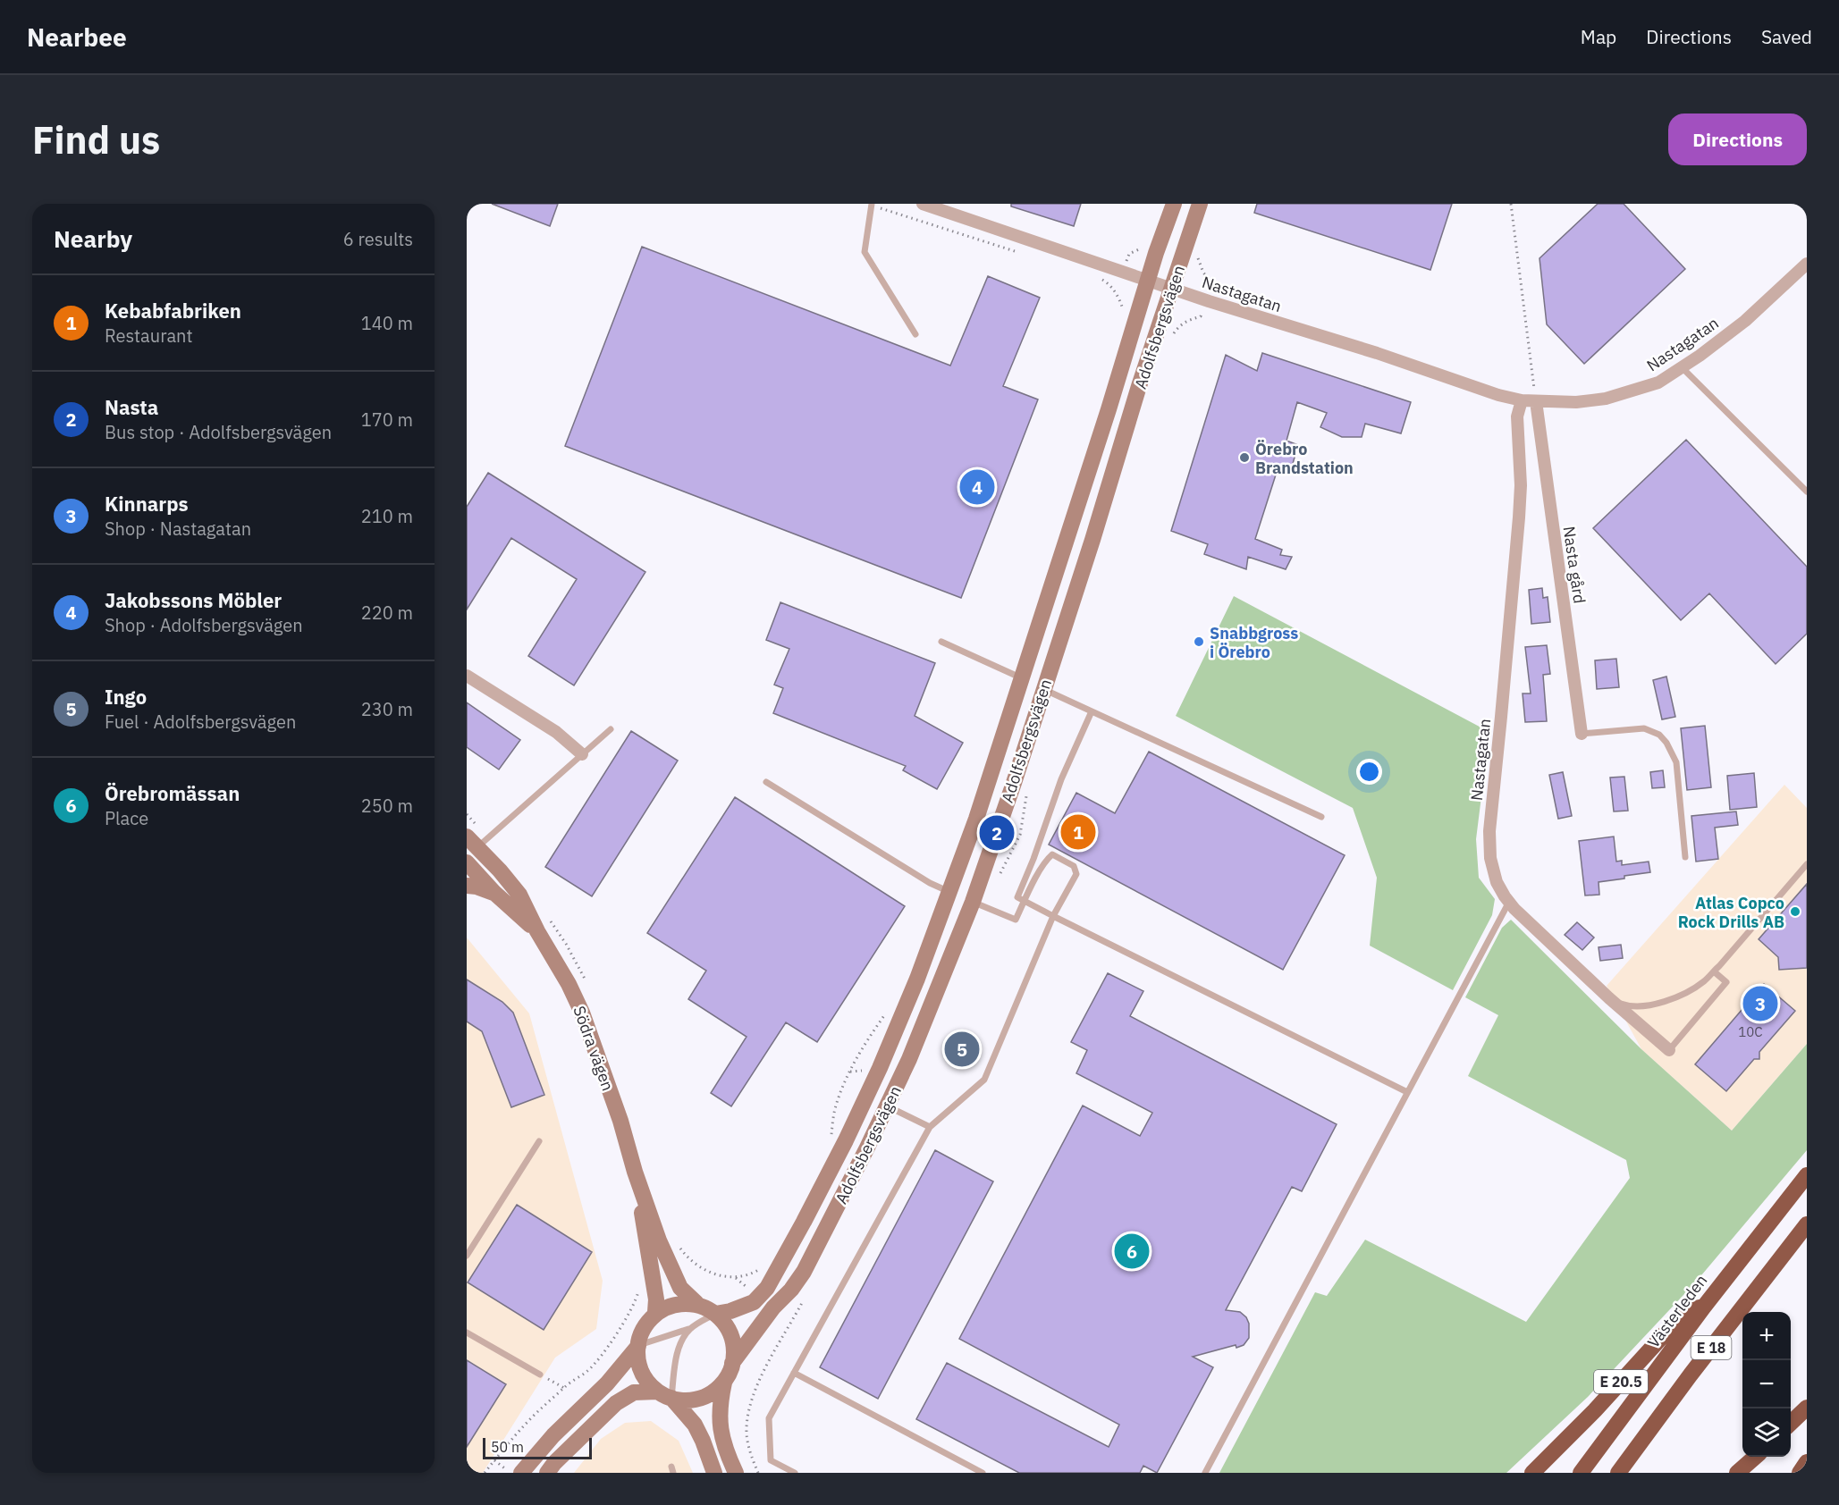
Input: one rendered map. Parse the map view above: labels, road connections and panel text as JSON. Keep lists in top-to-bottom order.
{
  "streets": {
    "highway": ["Västerleden", "E 18", "E 20.5"],
    "main road": ["Adolfsbergsvägen", "Södra vägen"],
    "street": ["Nastagatan", "Nasta gård"]
  },
  "crossings": [
    ["Nastagatan", "Adolfsbergsvägen"],
    ["Nastagatan", "Nasta gård"],
    ["Adolfsbergsvägen", "Södra vägen"],
    ["Västerleden", "E 20.5"]
  ],
  "places": ["Örebro Brandstation", "Snabbgross i Örebro", "Atlas Copco Rock Drills AB"],
  "house_numbers": ["10C"],
  "scale_bar": "50 m",
  "page": {
    "header": "Nearbee",
    "nav": ["Map", "Directions", "Saved"],
    "buttons": "Directions",
    "title": "Find us",
    "heading": ["Nearby", "6 results"],
    "list": [
      {
        "mark": "1",
        "name": "Kebabfabriken",
        "note": "Restaurant",
        "value": "140 m"
      },
      {
        "mark": "2",
        "name": "Nasta",
        "note": "Bus stop · Adolfsbergsvägen",
        "value": "170 m"
      },
      {
        "mark": "3",
        "name": "Kinnarps",
        "note": "Shop · Nastagatan",
        "value": "210 m"
      },
      {
        "mark": "4",
        "name": "Jakobssons Möbler",
        "note": "Shop · Adolfsbergsvägen",
        "value": "220 m"
      },
      {
        "mark": "5",
        "name": "Ingo",
        "note": "Fuel · Adolfsbergsvägen",
        "value": "230 m"
      },
      {
        "mark": "6",
        "name": "Örebromässan",
        "note": "Place",
        "value": "250 m"
      }
    ],
    "pins": [
      "4",
      "1",
      "2",
      "3",
      "5",
      "6"
    ],
    "map_buttons": ["+", "−"],
    "scale": "50 m"
  }
}
